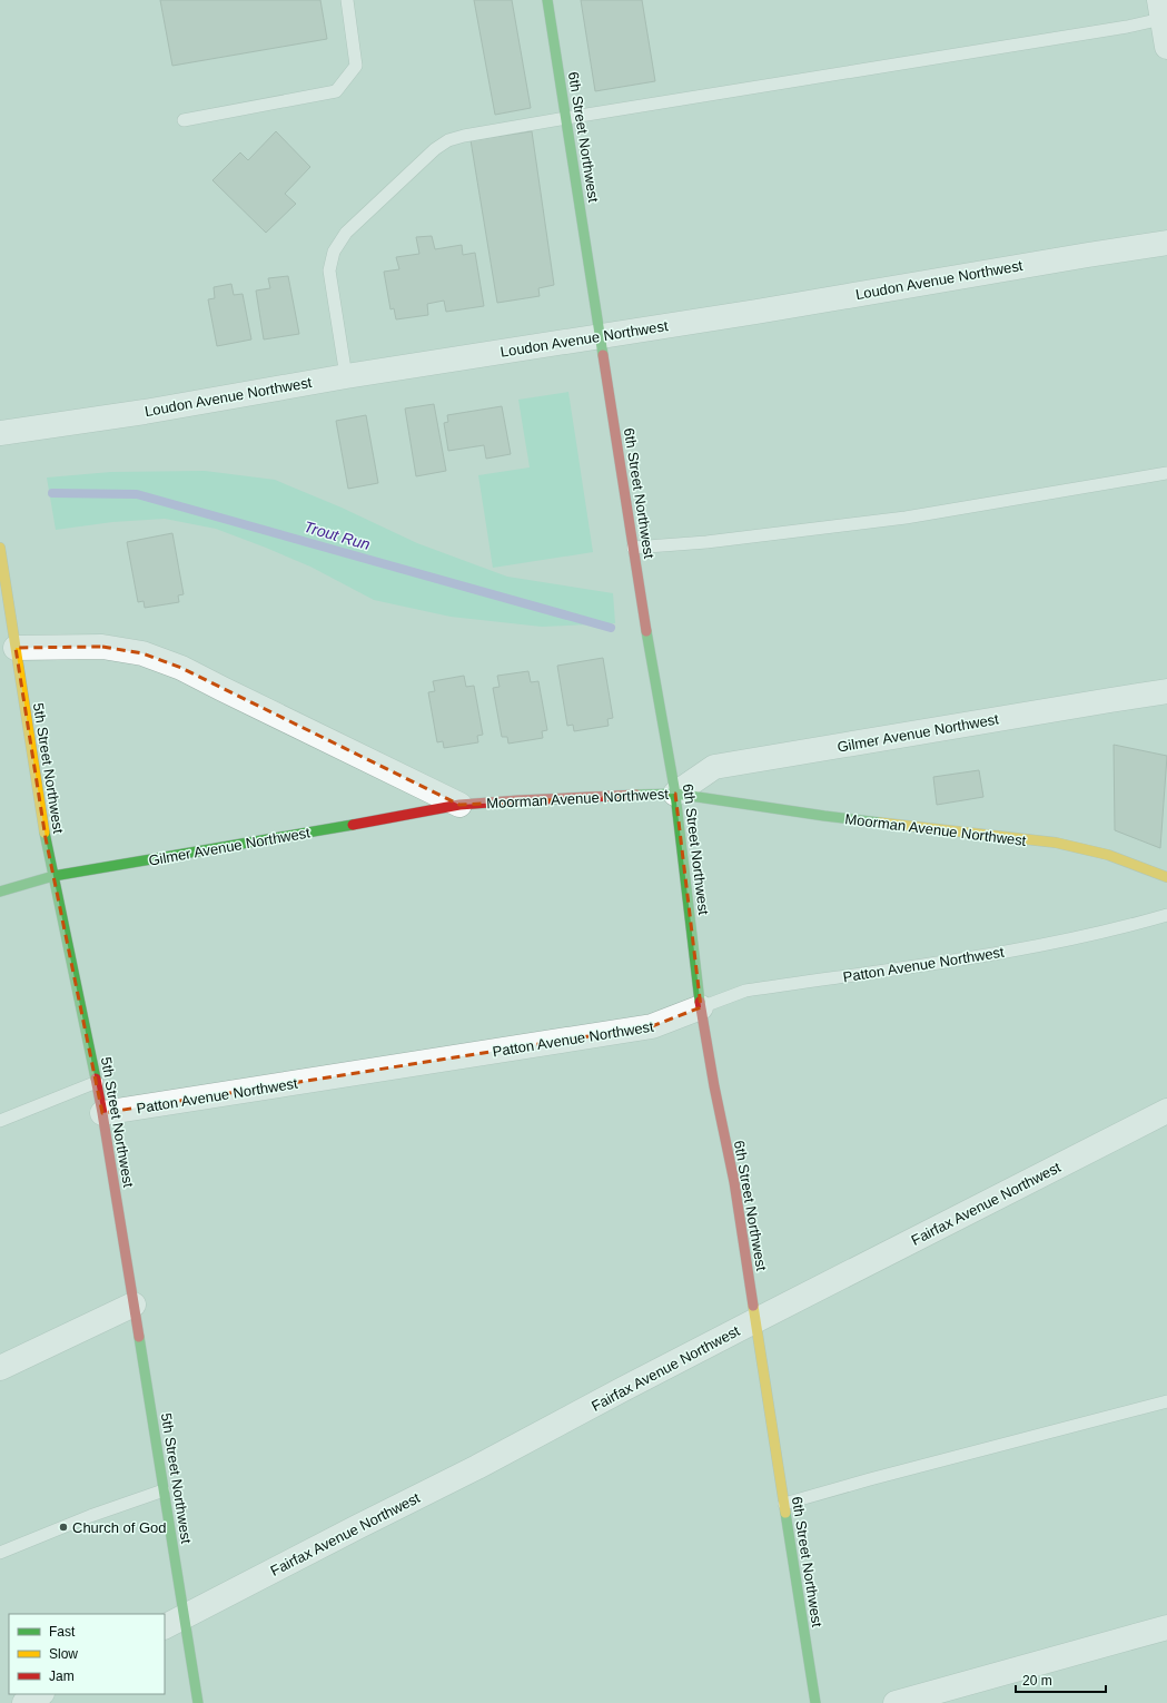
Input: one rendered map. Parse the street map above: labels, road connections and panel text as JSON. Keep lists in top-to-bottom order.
{
  "streets": {
    "street": [
      "6th Street Northwest",
      "Loudon Avenue Northwest",
      "Gilmer Avenue Northwest",
      "5th Street Northwest",
      "Moorman Avenue Northwest",
      "Patton Avenue Northwest",
      "Fairfax Avenue Northwest"
    ]
  },
  "crossings": [
    ["6th Street Northwest", "Loudon Avenue Northwest"],
    ["6th Street Northwest", "Gilmer Avenue Northwest"],
    ["6th Street Northwest", "Moorman Avenue Northwest"],
    ["6th Street Northwest", "Patton Avenue Northwest"],
    ["6th Street Northwest", "Fairfax Avenue Northwest"],
    ["Gilmer Avenue Northwest", "5th Street Northwest"],
    ["Gilmer Avenue Northwest", "Moorman Avenue Northwest"],
    ["5th Street Northwest", "Patton Avenue Northwest"],
    ["5th Street Northwest", "Fairfax Avenue Northwest"]
  ],
  "water": ["Trout Run"],
  "places": ["Church of God"],
  "legend": ["Fast", "Slow", "Jam"],
  "scale_bar": "20 m"
}
